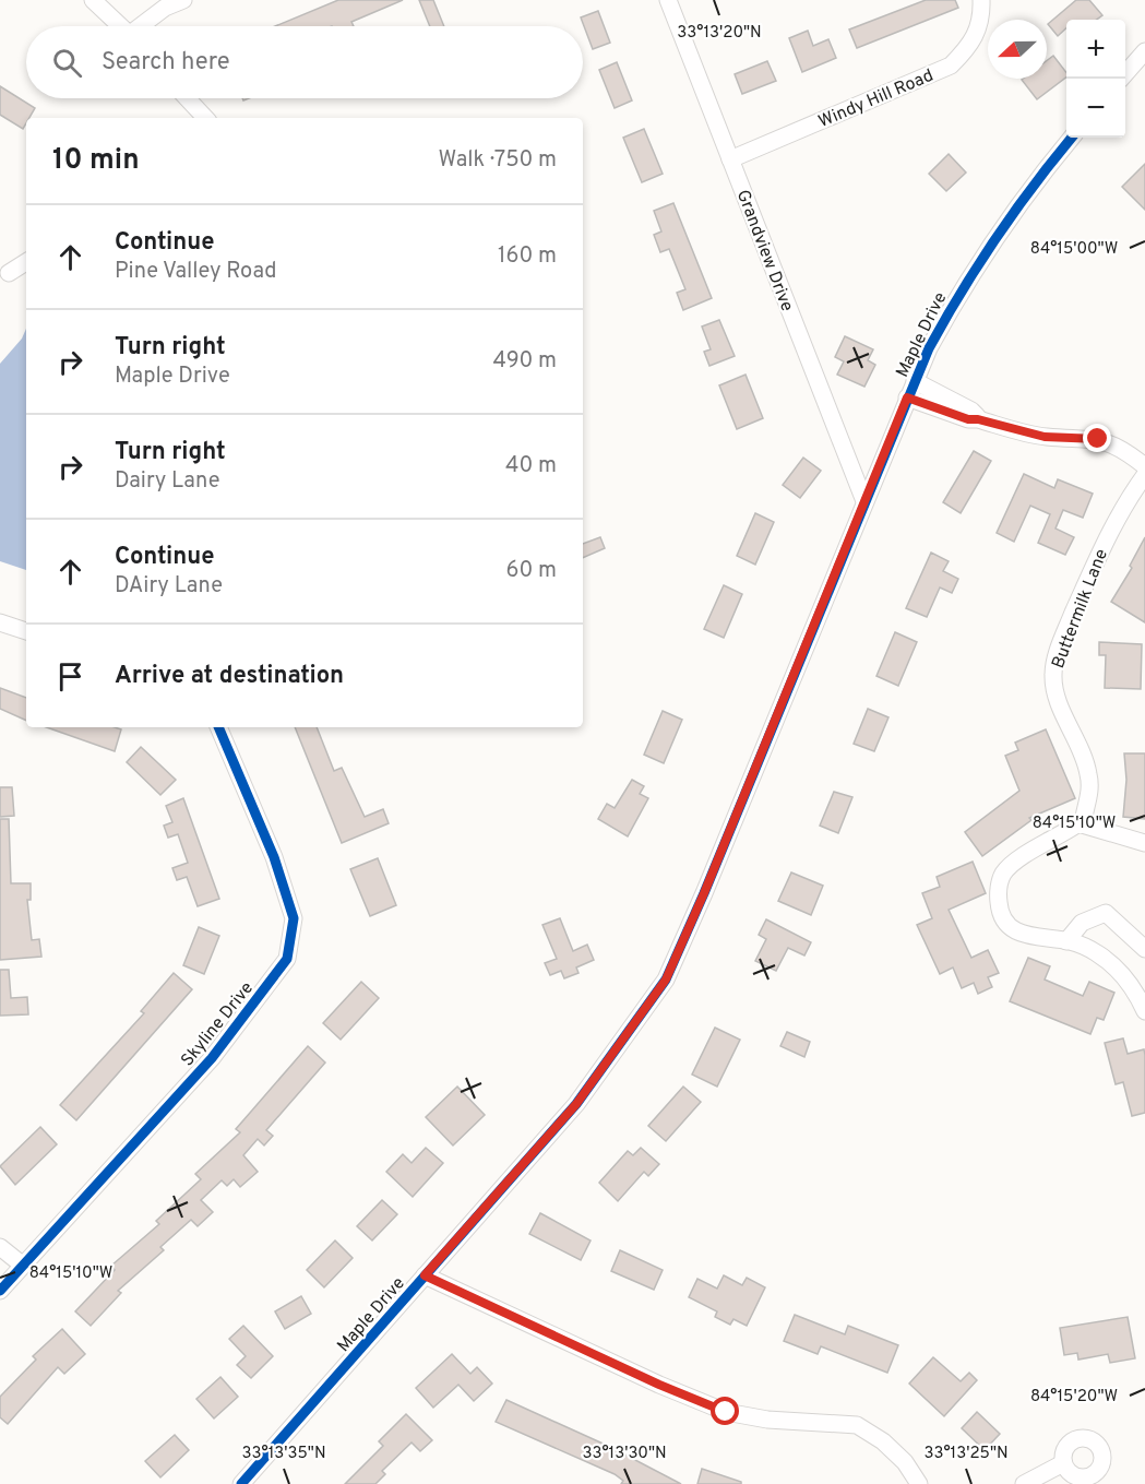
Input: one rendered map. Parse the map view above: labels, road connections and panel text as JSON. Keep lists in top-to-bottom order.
{
  "streets": {
    "street": [
      "Windy Hill Road",
      "Grandview Drive",
      "Maple Drive",
      "Buttermilk Lane",
      "Skyline Drive"
    ]
  },
  "crossings": [
    ["Windy Hill Road", "Grandview Drive"],
    ["Grandview Drive", "Maple Drive"]
  ],
  "north": "left",
  "page": {
    "map_buttons": ["+", "−"],
    "search": "Search here",
    "heading": ["10 min", "Walk · 750 m"],
    "list": [
      ["Continue", "Pine Valley Road", "160 m"],
      ["Turn right", "Maple Drive", "490 m"],
      ["Turn right", "Dairy Lane", "40 m"],
      ["Continue", "DAiry Lane", "60 m"],
      "Arrive at destination"
    ]
  },
  "coordinates": [
    "33°13'20\"N",
    "84°15'00\"W",
    "84°15'10\"W",
    "84°15'20\"W",
    "33°13'35\"N",
    "33°13'30\"N",
    "33°13'25\"N"
  ]
}
